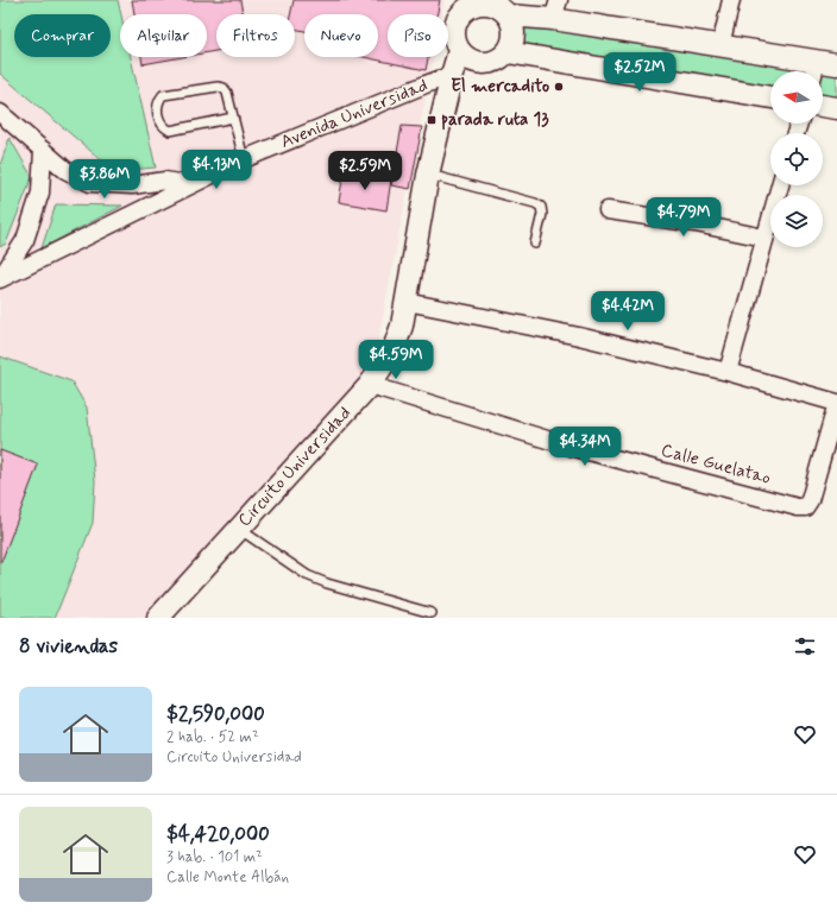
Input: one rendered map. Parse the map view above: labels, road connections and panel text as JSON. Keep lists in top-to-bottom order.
{
  "streets": {
    "street": ["Avenida Universidad", "Calle Guelatao", "Circuito Universidad"]
  },
  "crossings": [
    ["Avenida Universidad", "Circuito Universidad"],
    ["Calle Guelatao", "Circuito Universidad"]
  ],
  "places": {
    "other": ["El mercadito"],
    "transit": ["parada ruta 13"]
  },
  "north": "left",
  "page": {
    "chip": [
      "Comprar",
      "Alquilar",
      "Filtros",
      "Nuevo",
      "Piso"
    ],
    "price": [
      "$2.52M",
      "$4.13M",
      "$2.59M",
      "$3.86M",
      "$4.79M",
      "$4.42M",
      "$4.59M",
      "$4.34M"
    ],
    "heading": "8 viviendas",
    "list": [
      {
        "name": "$2,590,000",
        "note": "2 hab. · 52 m² · Circuito Universidad"
      },
      {
        "name": "$4,420,000",
        "note": "3 hab. · 101 m² · Calle Monte Albán"
      }
    ]
  }
}
